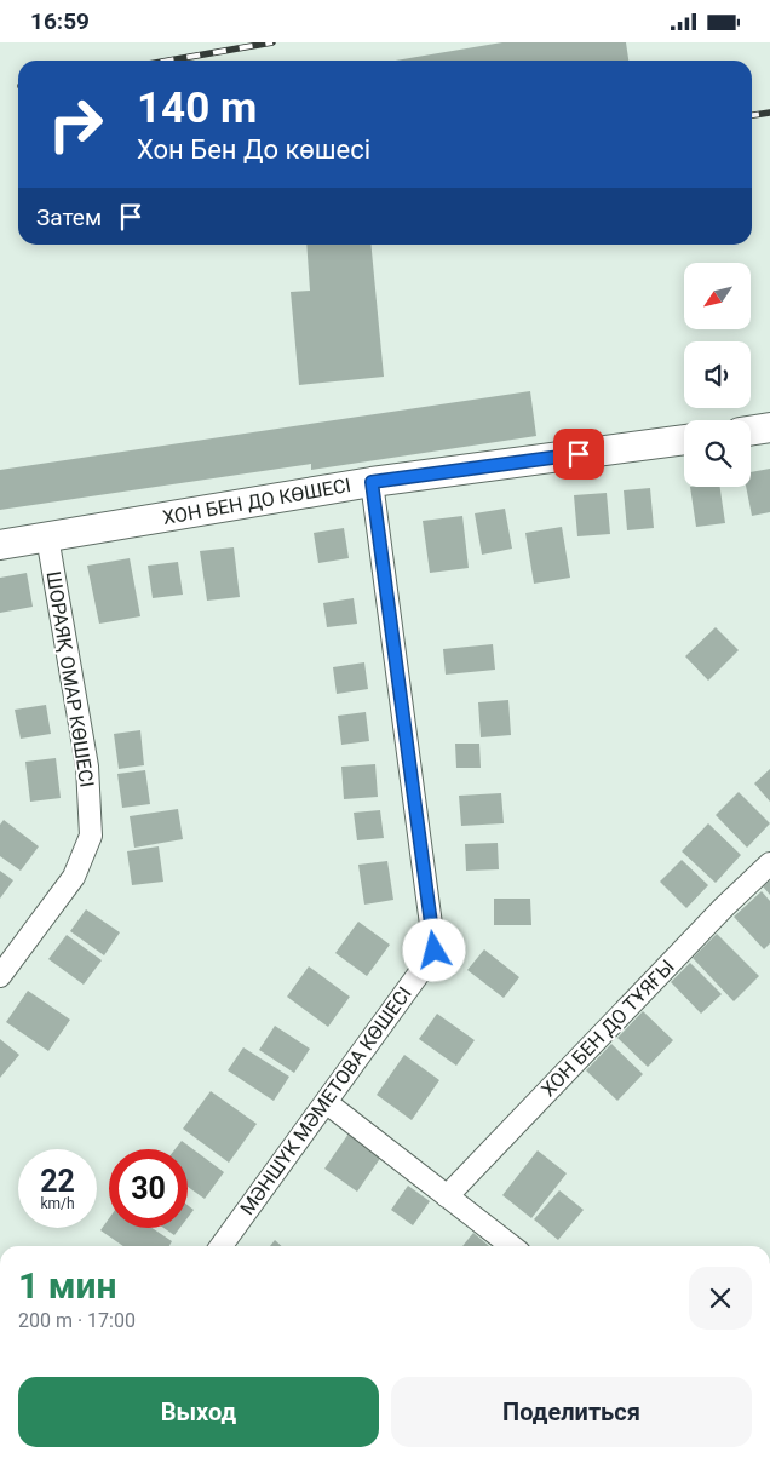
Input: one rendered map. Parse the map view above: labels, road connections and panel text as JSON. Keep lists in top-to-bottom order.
{
  "streets": {
    "street": [
      "ХОН БЕН ДО КӨШЕСІ",
      "ШОРАЯҚ ОМАР КӨШЕСІ",
      "ХОН БЕН ДО ТҰЯҒЫ",
      "МӘНШҮК МӘМЕТОВА КӨШЕСІ"
    ]
  },
  "crossings": [
    ["ХОН БЕН ДО КӨШЕСІ", "ШОРАЯҚ ОМАР КӨШЕСІ"],
    ["ХОН БЕН ДО КӨШЕСІ", "МӘНШҮК МӘМЕТОВА КӨШЕСІ"]
  ],
  "north": "bottom left",
  "page": {
    "status": "16:59",
    "turn": ["140 m", "Хон Бен До көшесі"],
    "then": "Затем",
    "speed": "22 km/h",
    "limit": "30",
    "heading": ["1 мин", "200 m · 17:00"],
    "buttons": ["Выход", "Поделиться"]
  }
}
